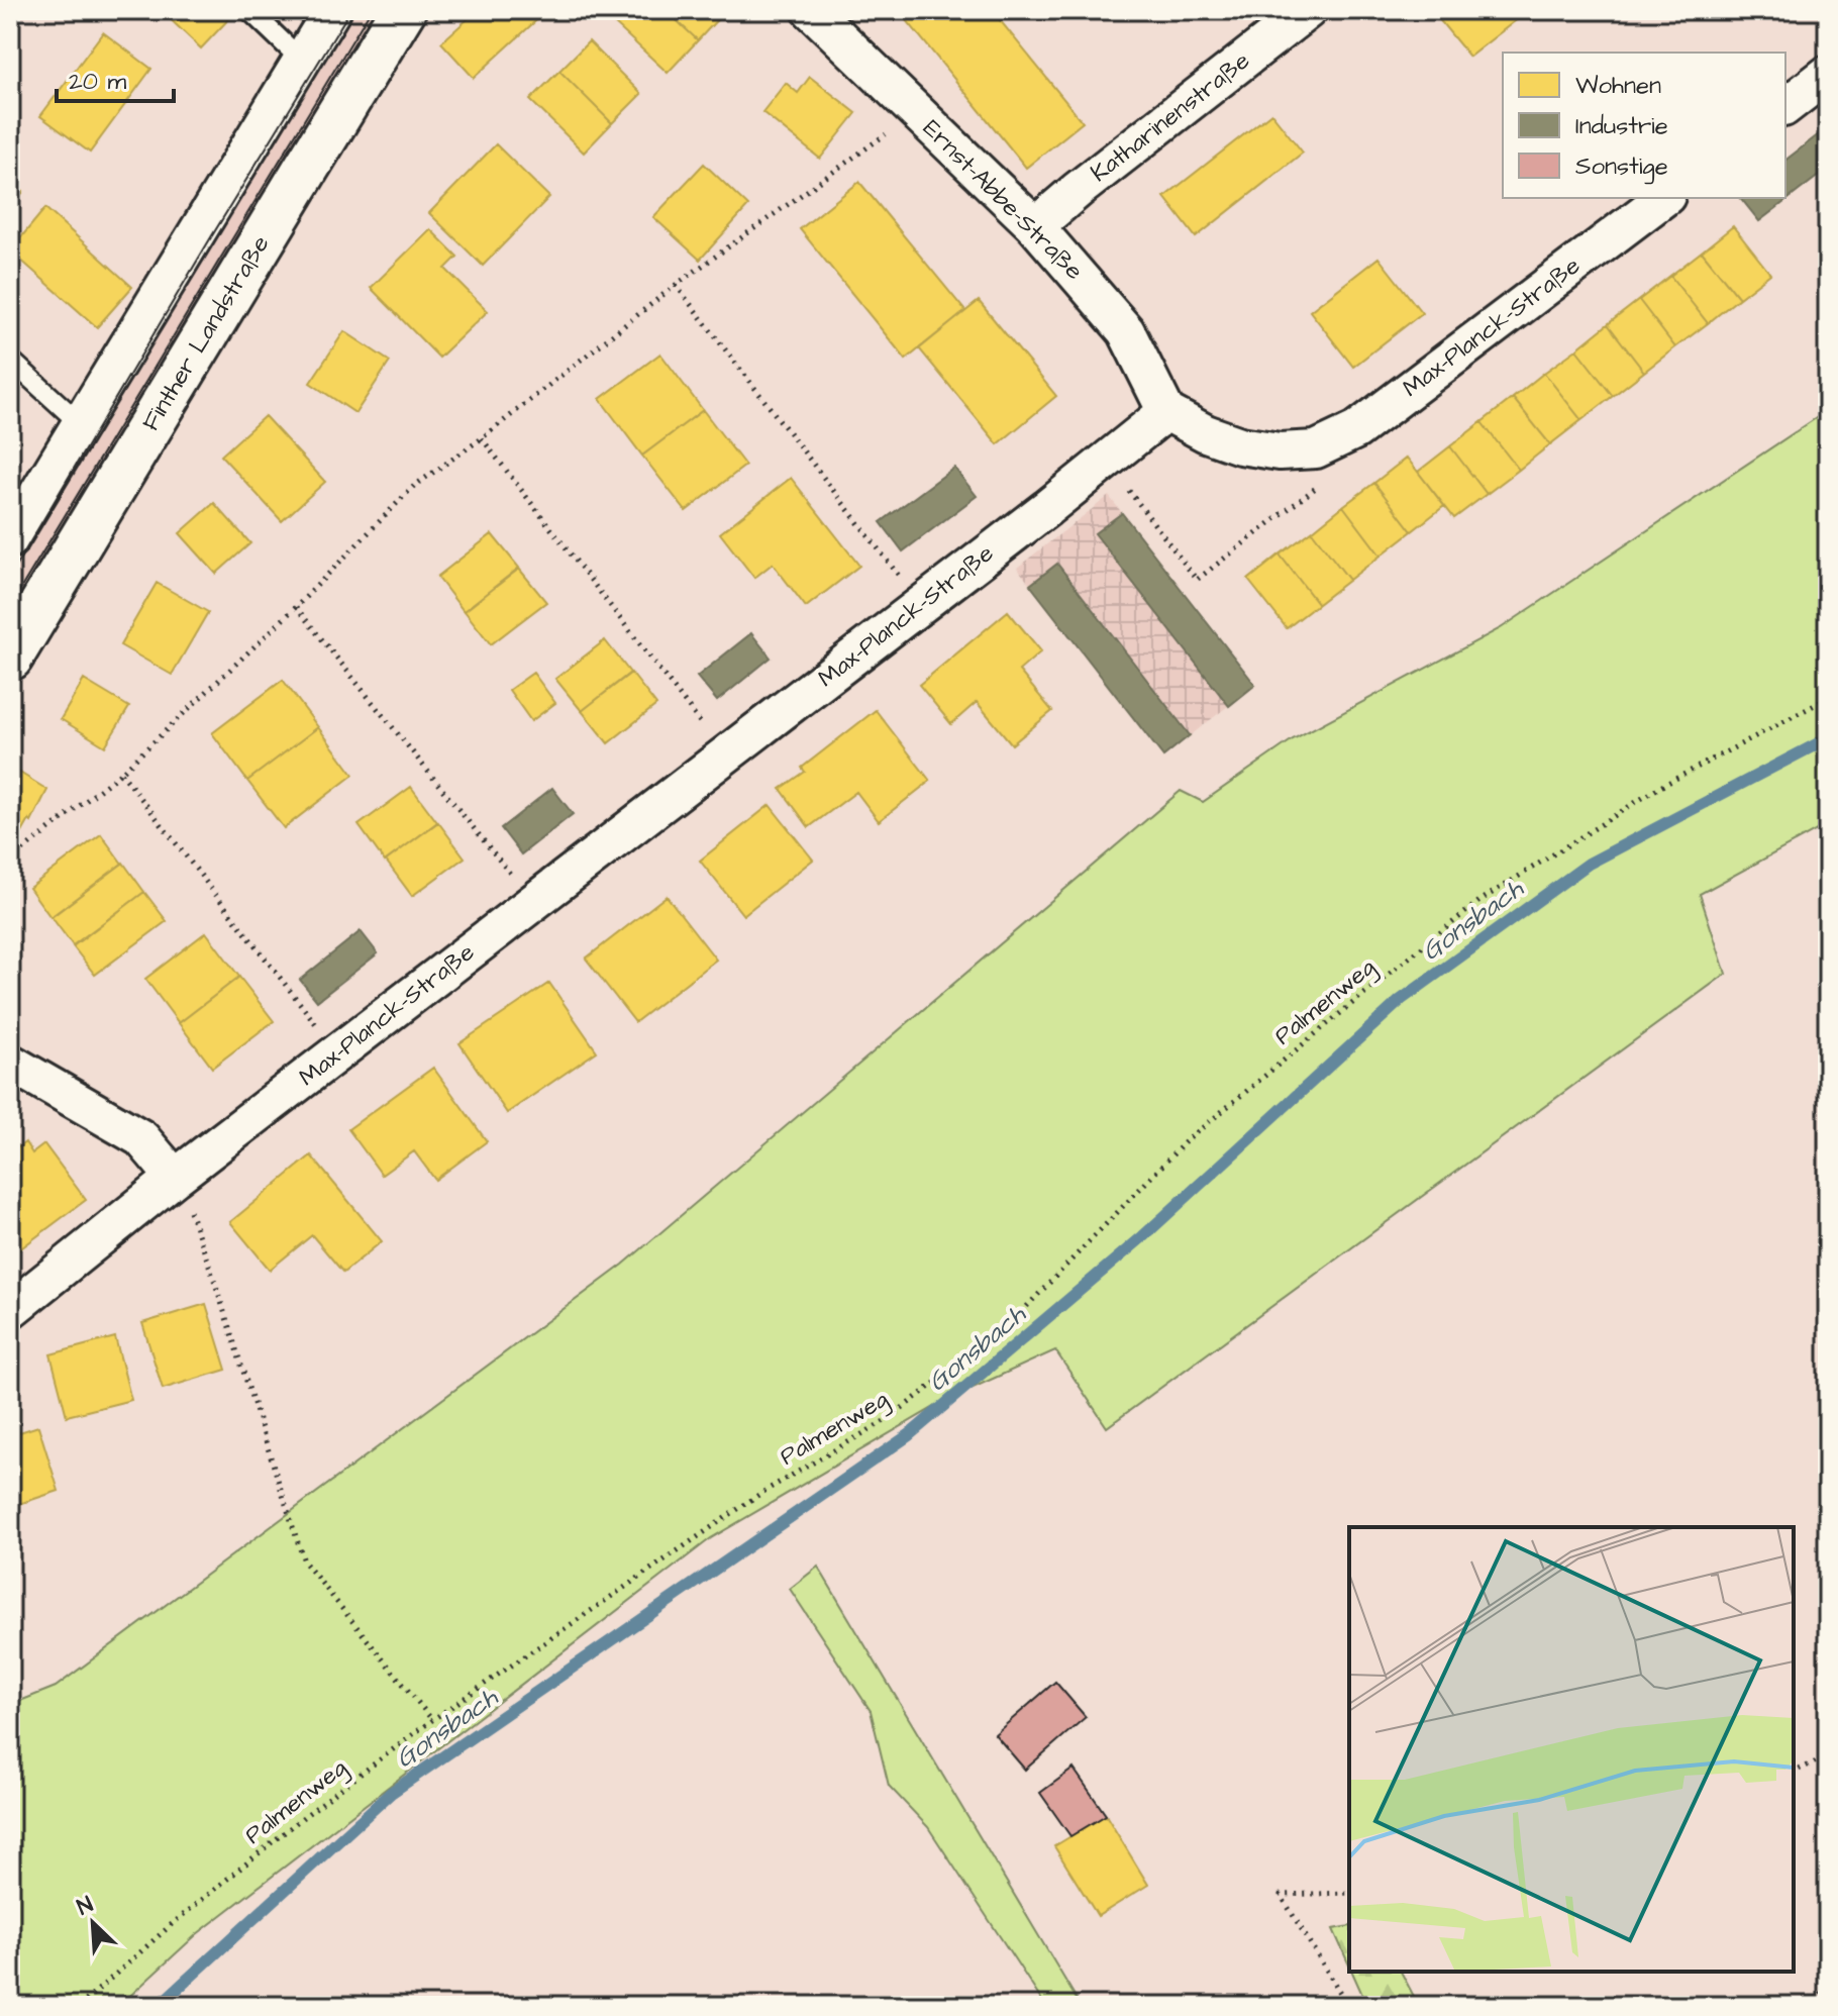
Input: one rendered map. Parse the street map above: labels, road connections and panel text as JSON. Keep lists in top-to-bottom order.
{
  "streets": {
    "main road": ["Finther Landstraße"],
    "street": ["Katharinenstraße", "Ernst-Abbe-Straße", "Max-Planck-Straße"],
    "path": ["Palmenweg"]
  },
  "crossings": [
    ["Katharinenstraße", "Ernst-Abbe-Straße"],
    ["Ernst-Abbe-Straße", "Max-Planck-Straße"]
  ],
  "water": ["Gonsbach"],
  "legend": ["Wohnen", "Industrie", "Sonstige"],
  "scale_bar": "20 m",
  "north": "top left"
}
